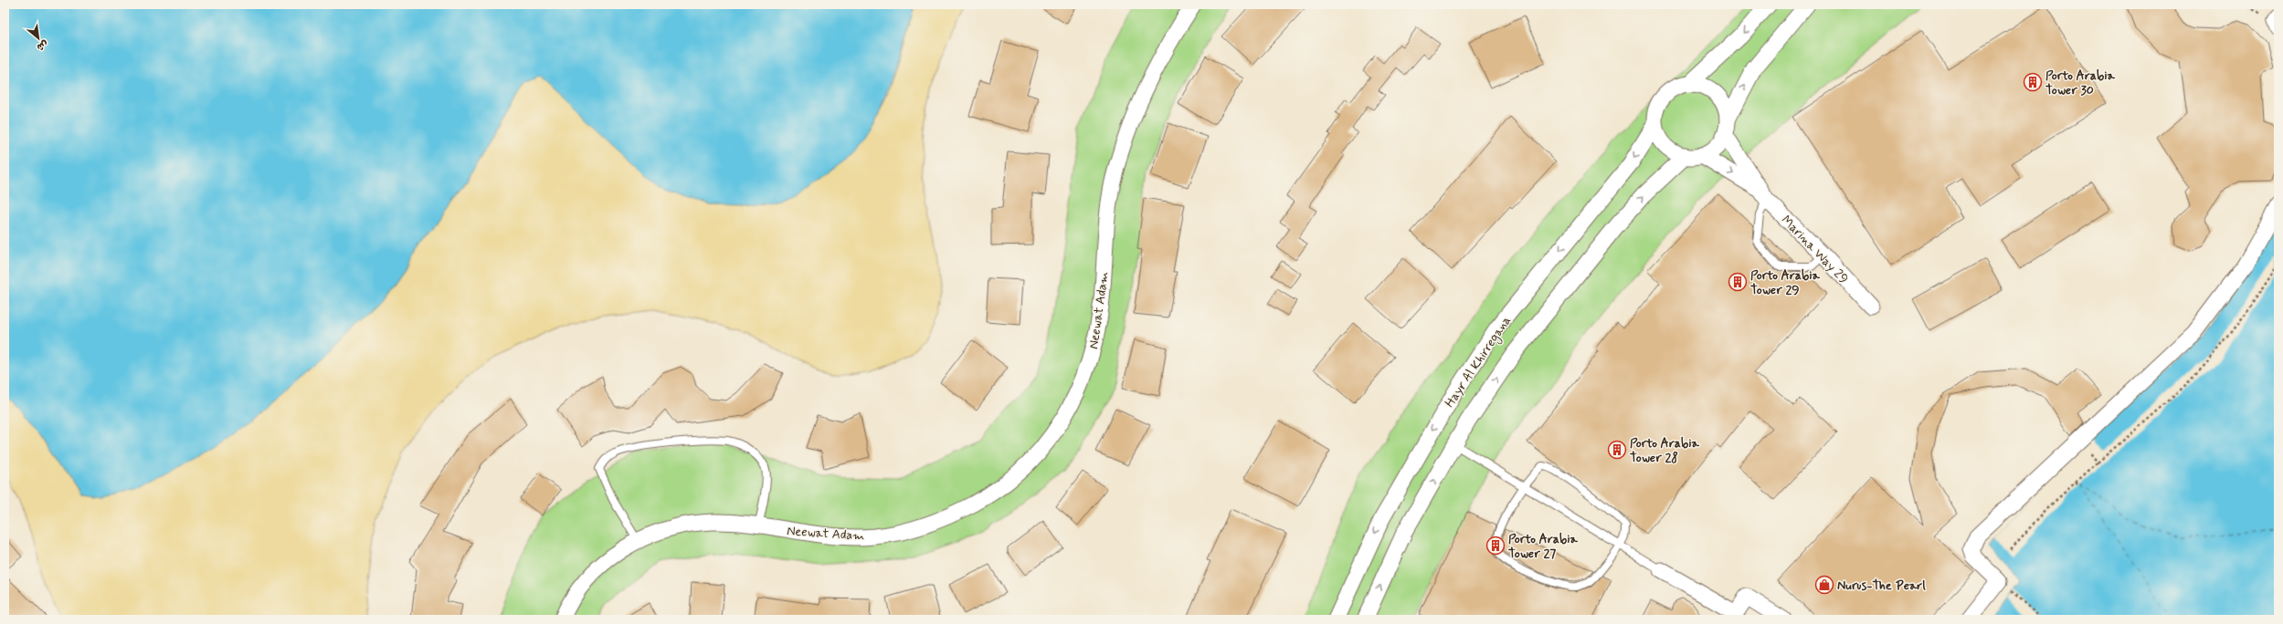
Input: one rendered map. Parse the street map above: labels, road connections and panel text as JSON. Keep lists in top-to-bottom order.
{
  "streets": {
    "street": ["Marina Way 29", "Neewat Adam", "Hayr Al Khirregana"]
  },
  "crossings": [
    ["Marina Way 29", "Hayr Al Khirregana"]
  ],
  "places": {
    "building": [
      "Porto Arabia Tower 30",
      "Porto Arabia Tower 29",
      "Porto Arabia Tower 28",
      "Porto Arabia Tower 27"
    ],
    "shop": ["Nurus-The Pearl"]
  },
  "north": "bottom right"
}
